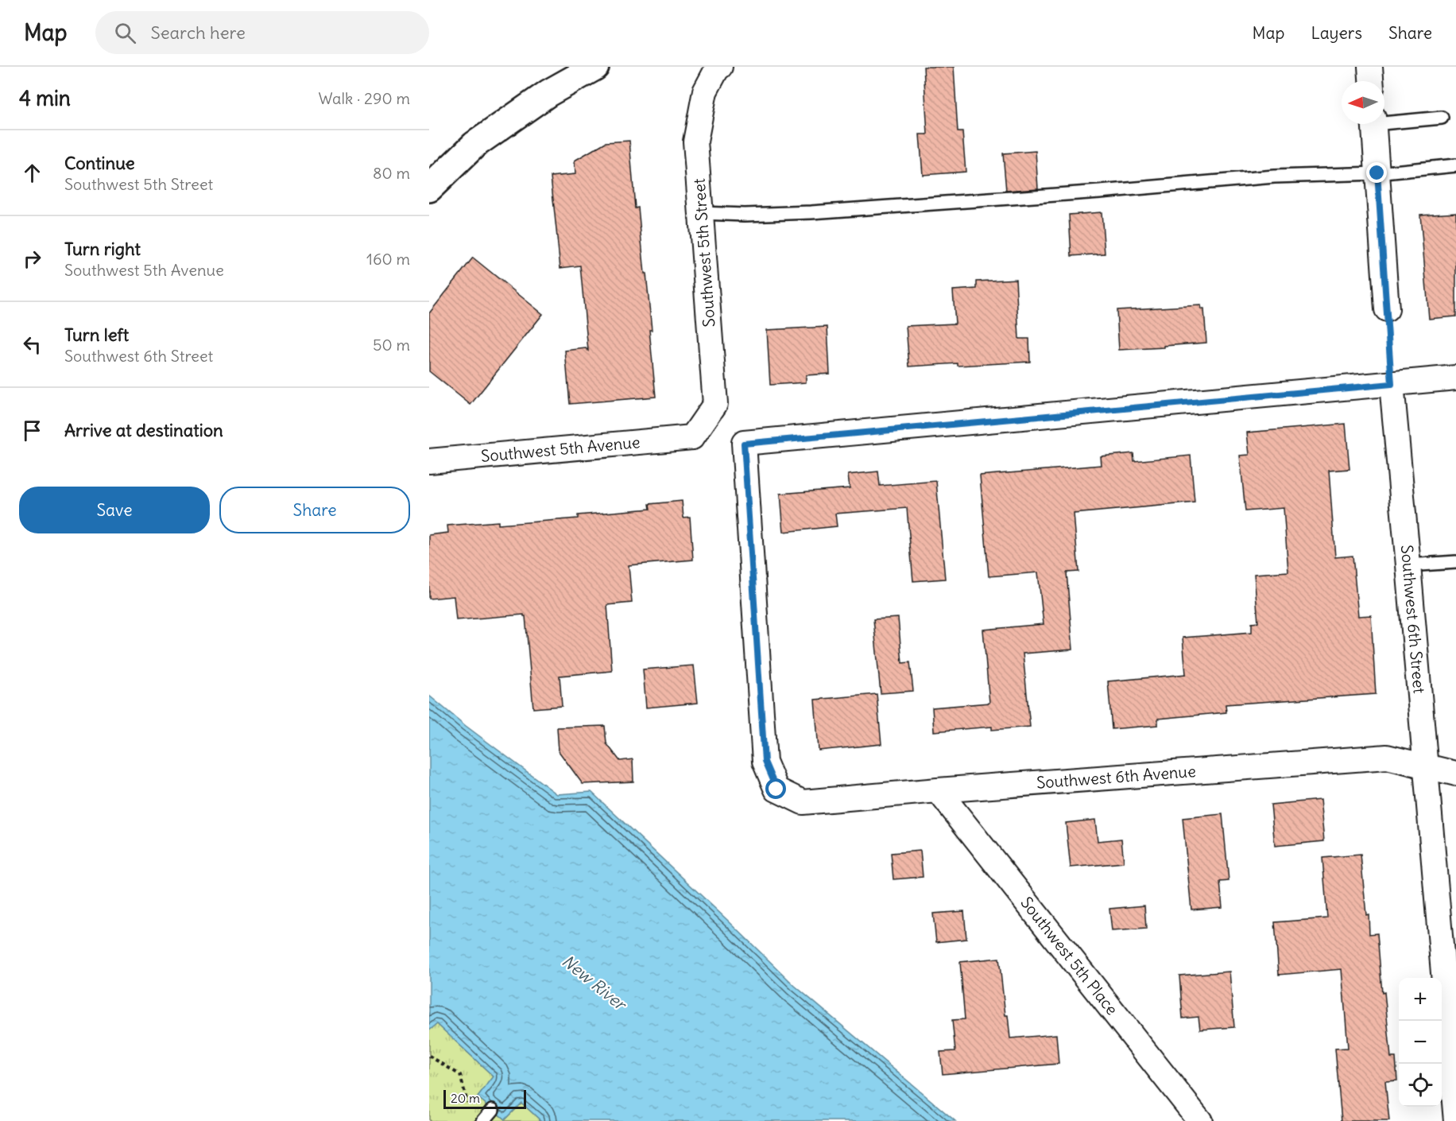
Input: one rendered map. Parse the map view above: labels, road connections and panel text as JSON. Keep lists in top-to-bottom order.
{
  "streets": {
    "street": [
      "Southwest 5th Street",
      "Southwest 5th Avenue",
      "Southwest 6th Street",
      "Southwest 6th Avenue",
      "Southwest 5th Place"
    ]
  },
  "crossings": [
    ["Southwest 5th Street", "Southwest 5th Avenue"],
    ["Southwest 6th Street", "Southwest 6th Avenue"],
    ["Southwest 6th Avenue", "Southwest 5th Place"]
  ],
  "water": ["New River"],
  "scale_bar": "20 m",
  "north": "left",
  "page": {
    "header": "Map",
    "search": "Search here",
    "nav": ["Map", "Layers", "Share"],
    "heading": ["4 min", "Walk · 290 m"],
    "list": [
      ["Continue", "Southwest 5th Street", "80 m"],
      ["Turn right", "Southwest 5th Avenue", "160 m"],
      ["Turn left", "Southwest 6th Street", "50 m"],
      "Arrive at destination"
    ],
    "buttons": ["Save", "Share"],
    "map_buttons": ["+", "−"],
    "scale": "20 m"
  }
}
